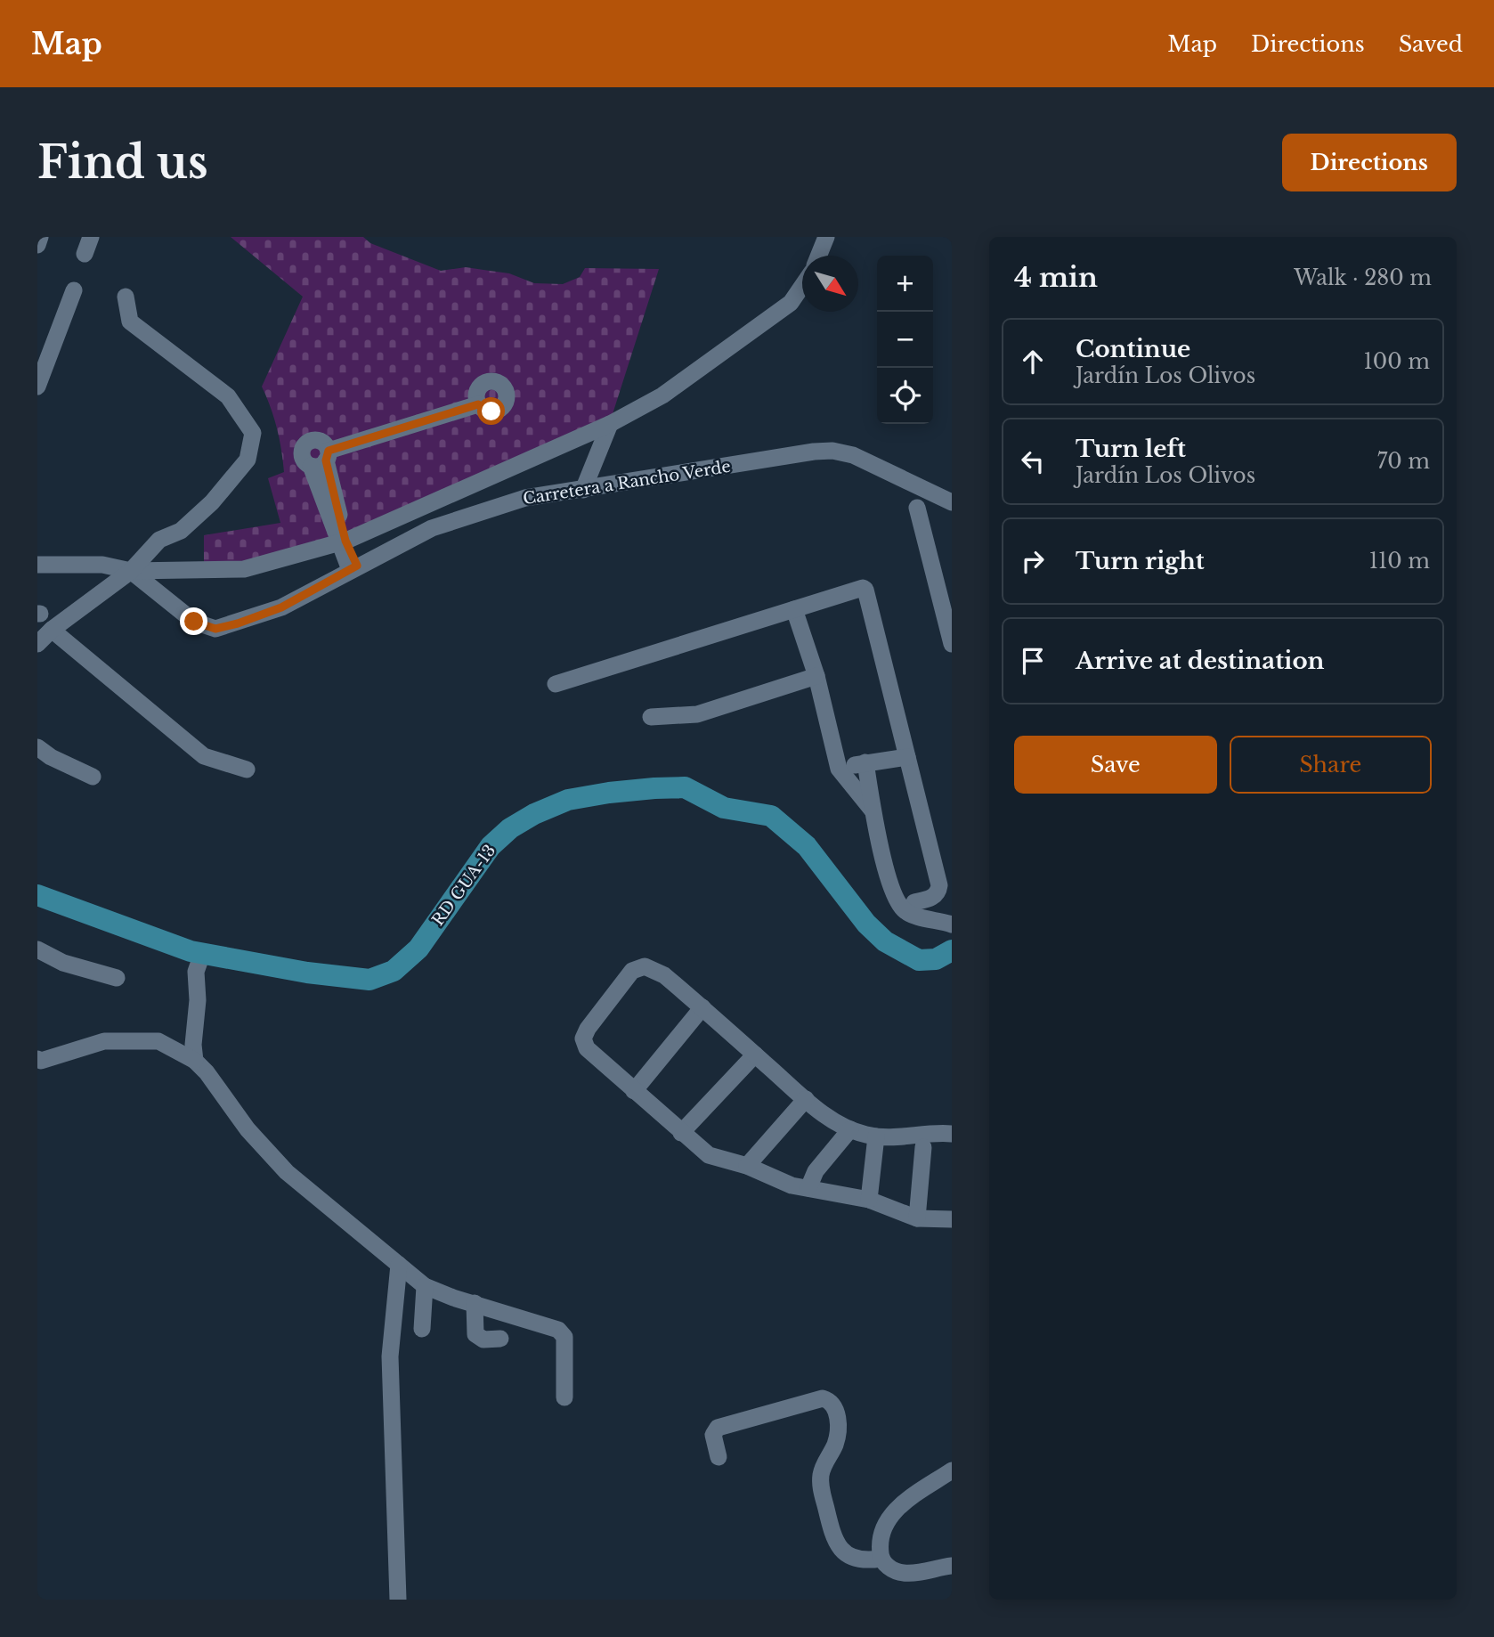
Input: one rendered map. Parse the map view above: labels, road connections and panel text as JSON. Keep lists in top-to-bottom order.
{
  "streets": {
    "main road": ["RD GUA-13"],
    "street": ["Carretera a Rancho Verde"]
  },
  "north": "bottom right",
  "page": {
    "header": "Map",
    "nav": ["Map", "Directions", "Saved"],
    "buttons": [
      "Directions",
      ["Save", "Share"]
    ],
    "title": "Find us",
    "heading": ["4 min", "Walk · 280 m"],
    "map_buttons": ["+", "−"],
    "list": [
      ["Continue", "Jardín Los Olivos", "100 m"],
      ["Turn left", "Jardín Los Olivos", "70 m"],
      ["Turn right", "110 m"],
      "Arrive at destination"
    ]
  }
}
